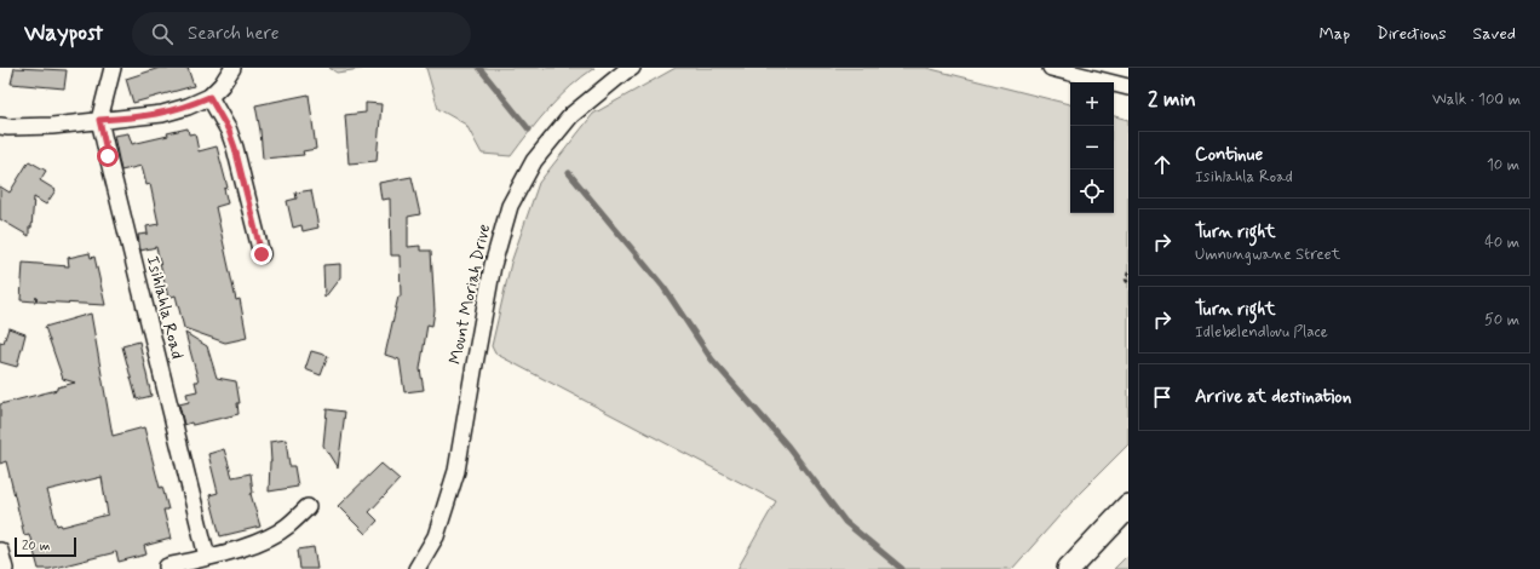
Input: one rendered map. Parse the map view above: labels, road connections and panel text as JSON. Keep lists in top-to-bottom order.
{
  "streets": {
    "street": ["Mount Moriah Drive", "Isihlahla Road"]
  },
  "scale_bar": "20 m",
  "page": {
    "header": "Waypost",
    "search": "Search here",
    "nav": ["Map", "Directions", "Saved"],
    "heading": ["2 min", "Walk · 100 m"],
    "map_buttons": ["+", "−"],
    "list": [
      ["Continue", "Isihlahla Road", "10 m"],
      ["Turn right", "Umnungwane Street", "40 m"],
      ["Turn right", "Idlebelendlovu Place", "50 m"],
      "Arrive at destination"
    ],
    "scale": "20 m"
  }
}
